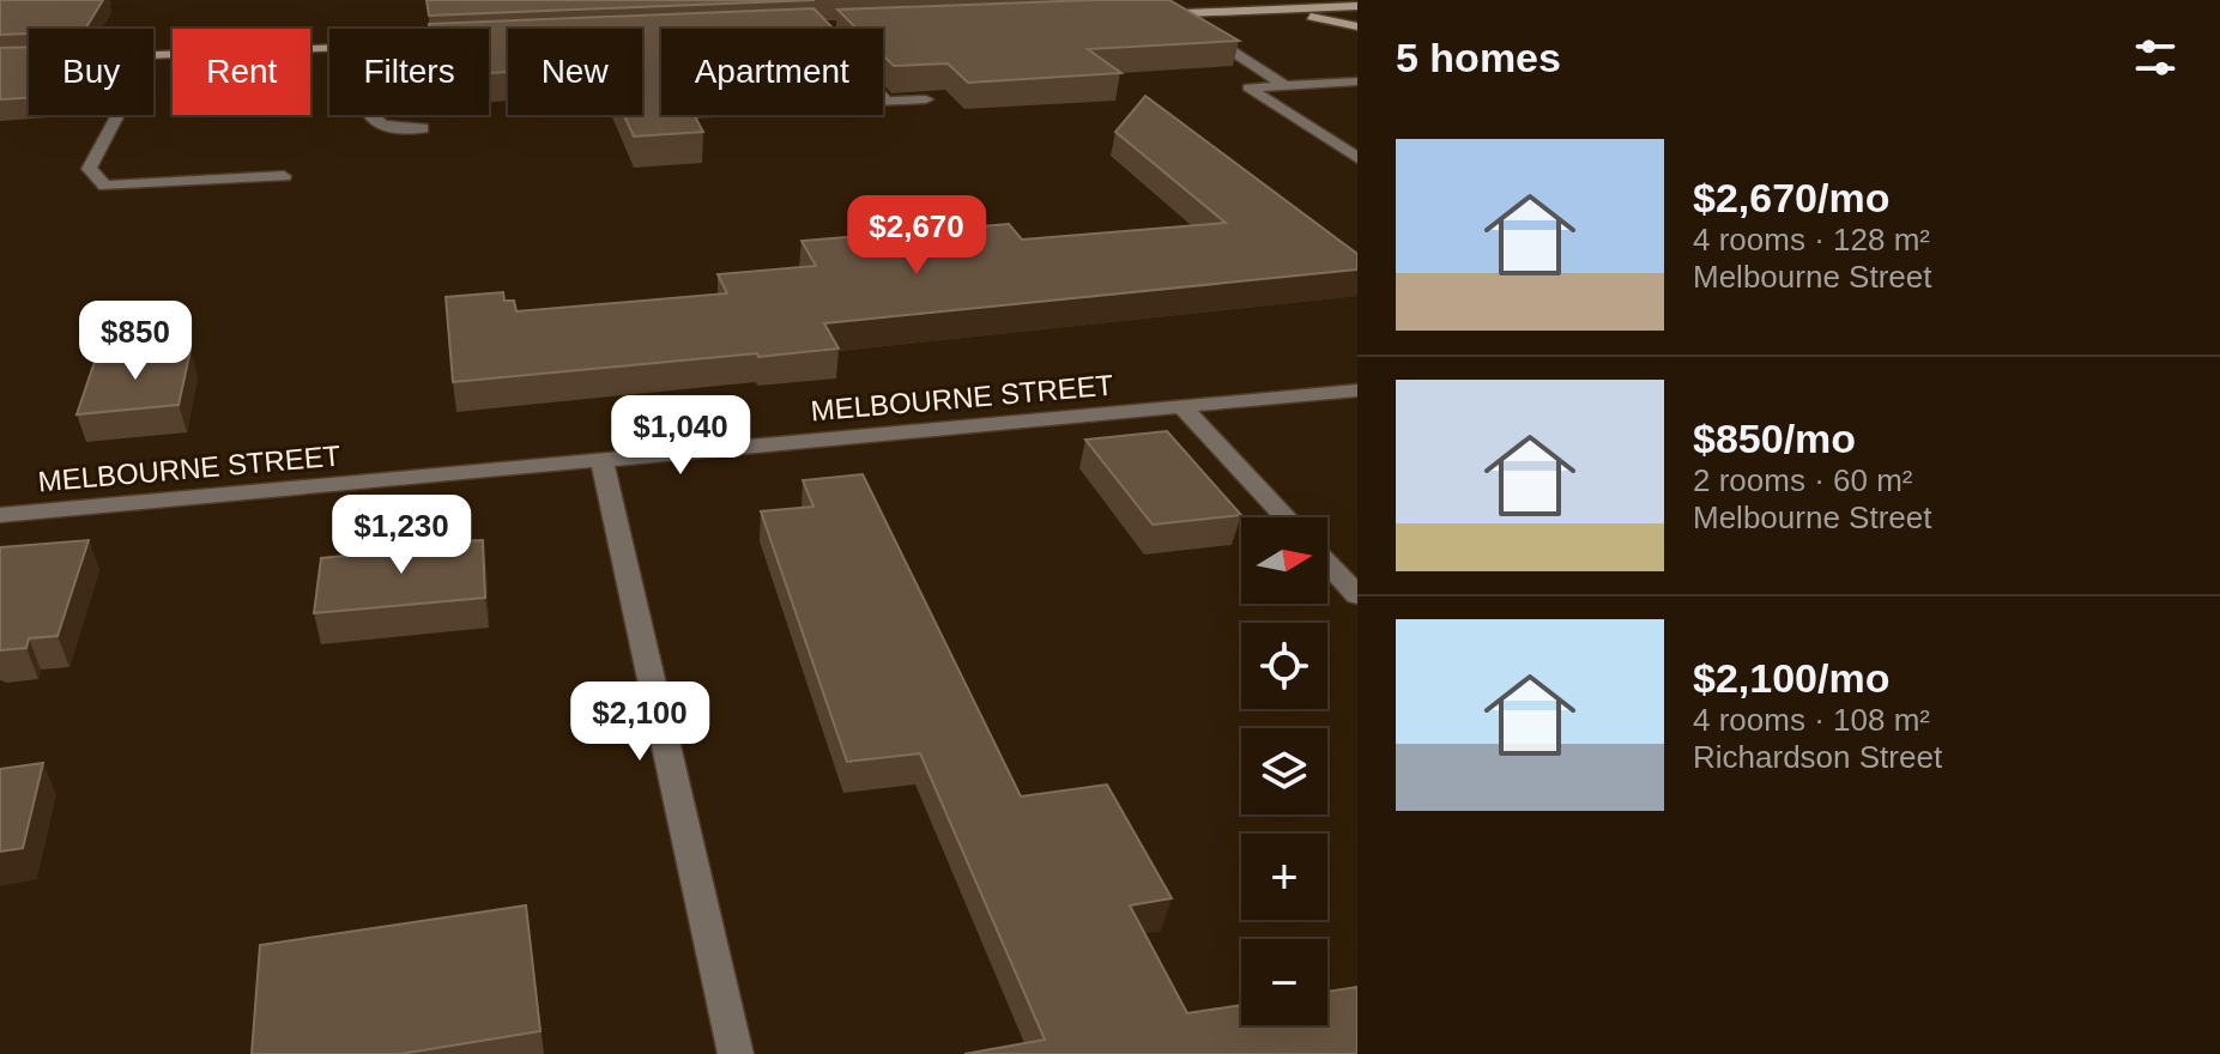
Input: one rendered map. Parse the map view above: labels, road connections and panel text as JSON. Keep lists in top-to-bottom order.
{
  "streets": {
    "street": ["MELBOURNE STREET"]
  },
  "north": "right",
  "page": {
    "heading": "5 homes",
    "chip": [
      "Buy",
      "Rent",
      "Filters",
      "New",
      "Apartment"
    ],
    "list": [
      {
        "name": "$2,670/mo",
        "note": "4 rooms · 128 m² · Melbourne Street"
      },
      {
        "name": "$850/mo",
        "note": "2 rooms · 60 m² · Melbourne Street"
      },
      {
        "name": "$2,100/mo",
        "note": "4 rooms · 108 m² · Richardson Street"
      }
    ],
    "price": [
      "$2,670",
      "$850",
      "$1,040",
      "$1,230",
      "$2,100"
    ],
    "map_buttons": ["+", "−"]
  }
}
